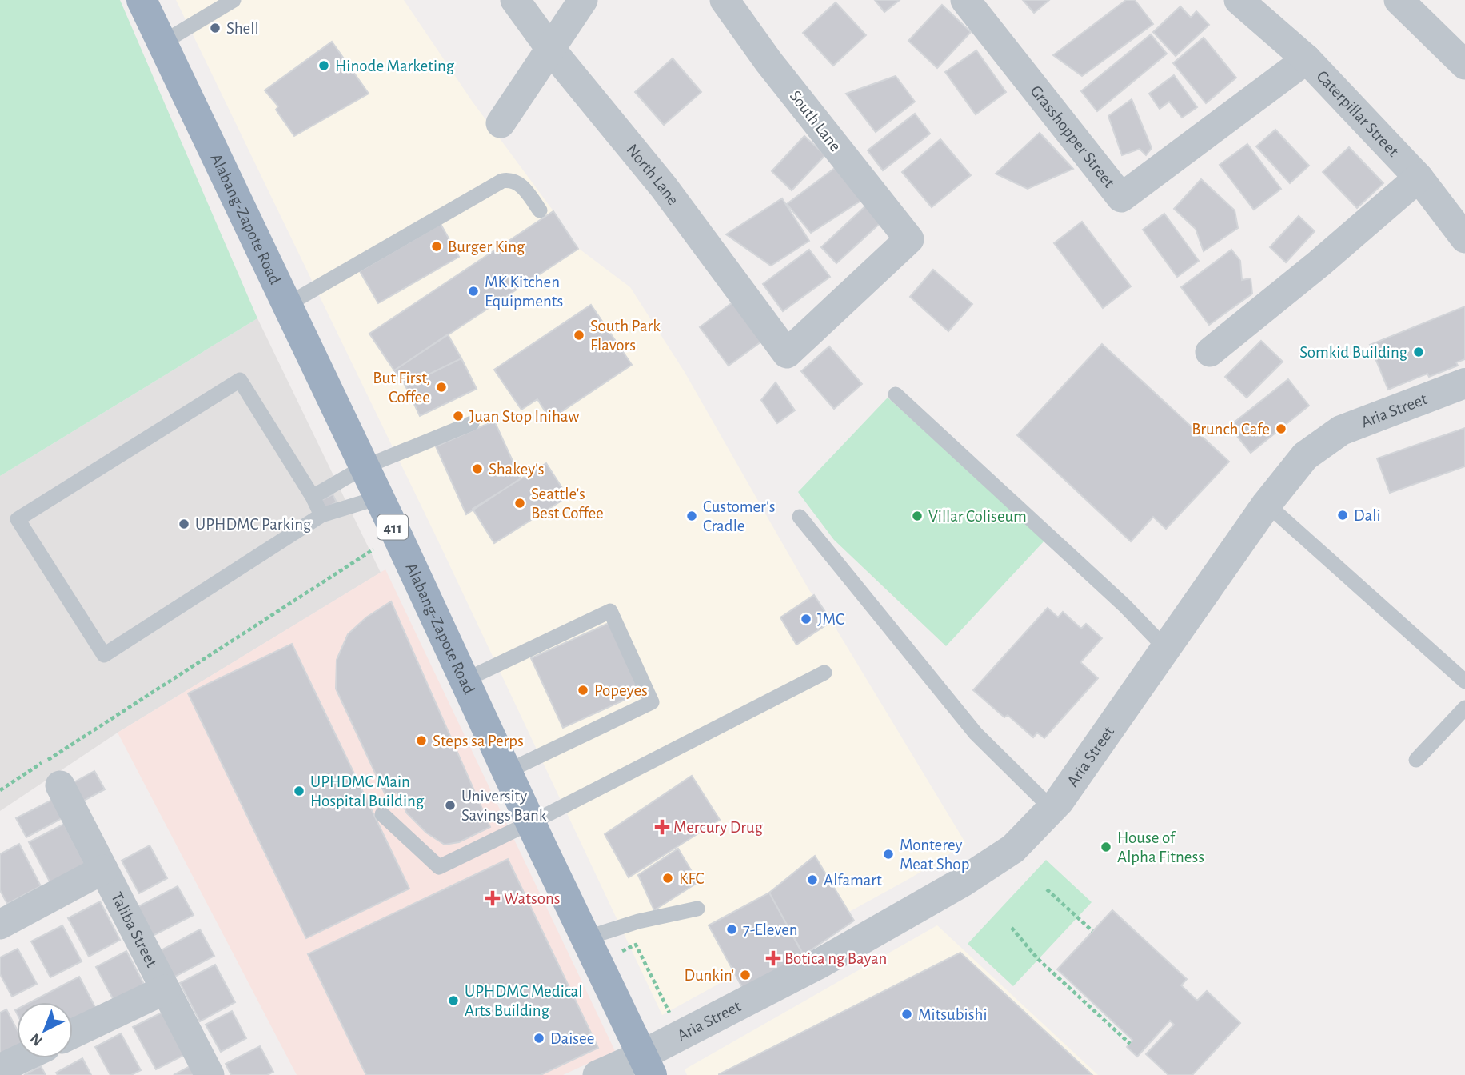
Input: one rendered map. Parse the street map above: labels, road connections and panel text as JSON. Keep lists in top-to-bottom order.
{
  "streets": {
    "highway": ["Alabang-Zapote Road", "411"],
    "street": [
      "Caterpillar Street",
      "South Lane",
      "Grasshopper Street",
      "North Lane",
      "Aria Street",
      "Taliba Street"
    ]
  },
  "crossings": [
    ["Caterpillar Street", "Grasshopper Street"],
    ["South Lane", "North Lane"],
    ["Alabang-Zapote Road", "Aria Street"]
  ],
  "places": {
    "other": [
      "Shell",
      "Hinode Marketing",
      "Burger King",
      "MK Kitchen Equipments",
      "South Park Flavors",
      "Somkid Building",
      "But First, Coffee",
      "Juan Stop Inihaw",
      "Brunch Cafe",
      "Shakey's",
      "Seattle's Best Coffee",
      "Dali",
      "Customer's Cradle",
      "Villar Coliseum",
      "UPHDMC Parking",
      "JMC",
      "Popeyes",
      "Steps sa Perps",
      "UPHDMC Main Hospital Building",
      "University Savings Bank",
      "House of Alpha Fitness",
      "Monterey Meat Shop",
      "KFC",
      "Alfamart",
      "7-Eleven",
      "Dunkin'",
      "UPHDMC Medical Arts Building",
      "Mitsubishi",
      "Daisee"
    ],
    "health": ["Mercury Drug", "Watsons", "Botica ng Bayan"]
  },
  "north": "bottom left"
}
